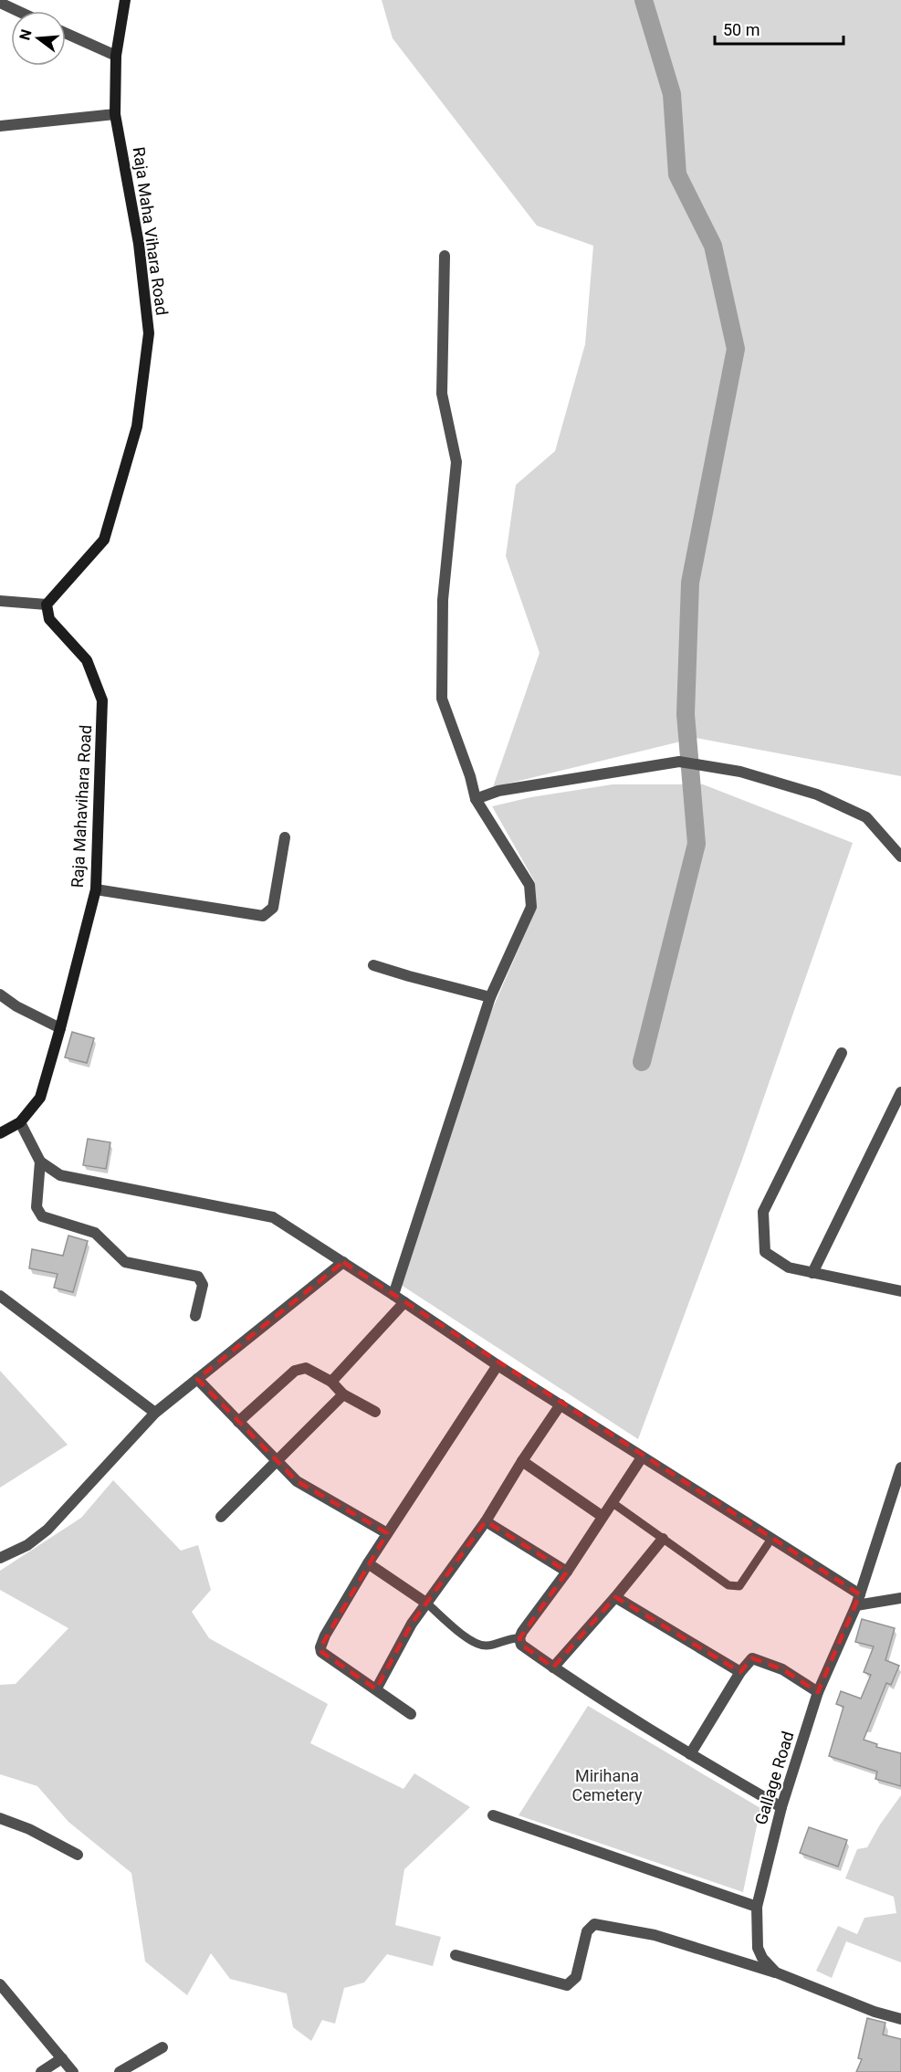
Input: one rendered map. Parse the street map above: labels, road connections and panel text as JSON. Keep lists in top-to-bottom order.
{
  "streets": {
    "street": ["Raja Maha Vihara Road", "Raja Mahavihara Road", "Gallage Road"]
  },
  "crossings": [
    ["Raja Maha Vihara Road", "Raja Mahavihara Road"]
  ],
  "parks": ["Mirihana Cemetery"],
  "scale_bar": "50 m",
  "north": "left"
}
